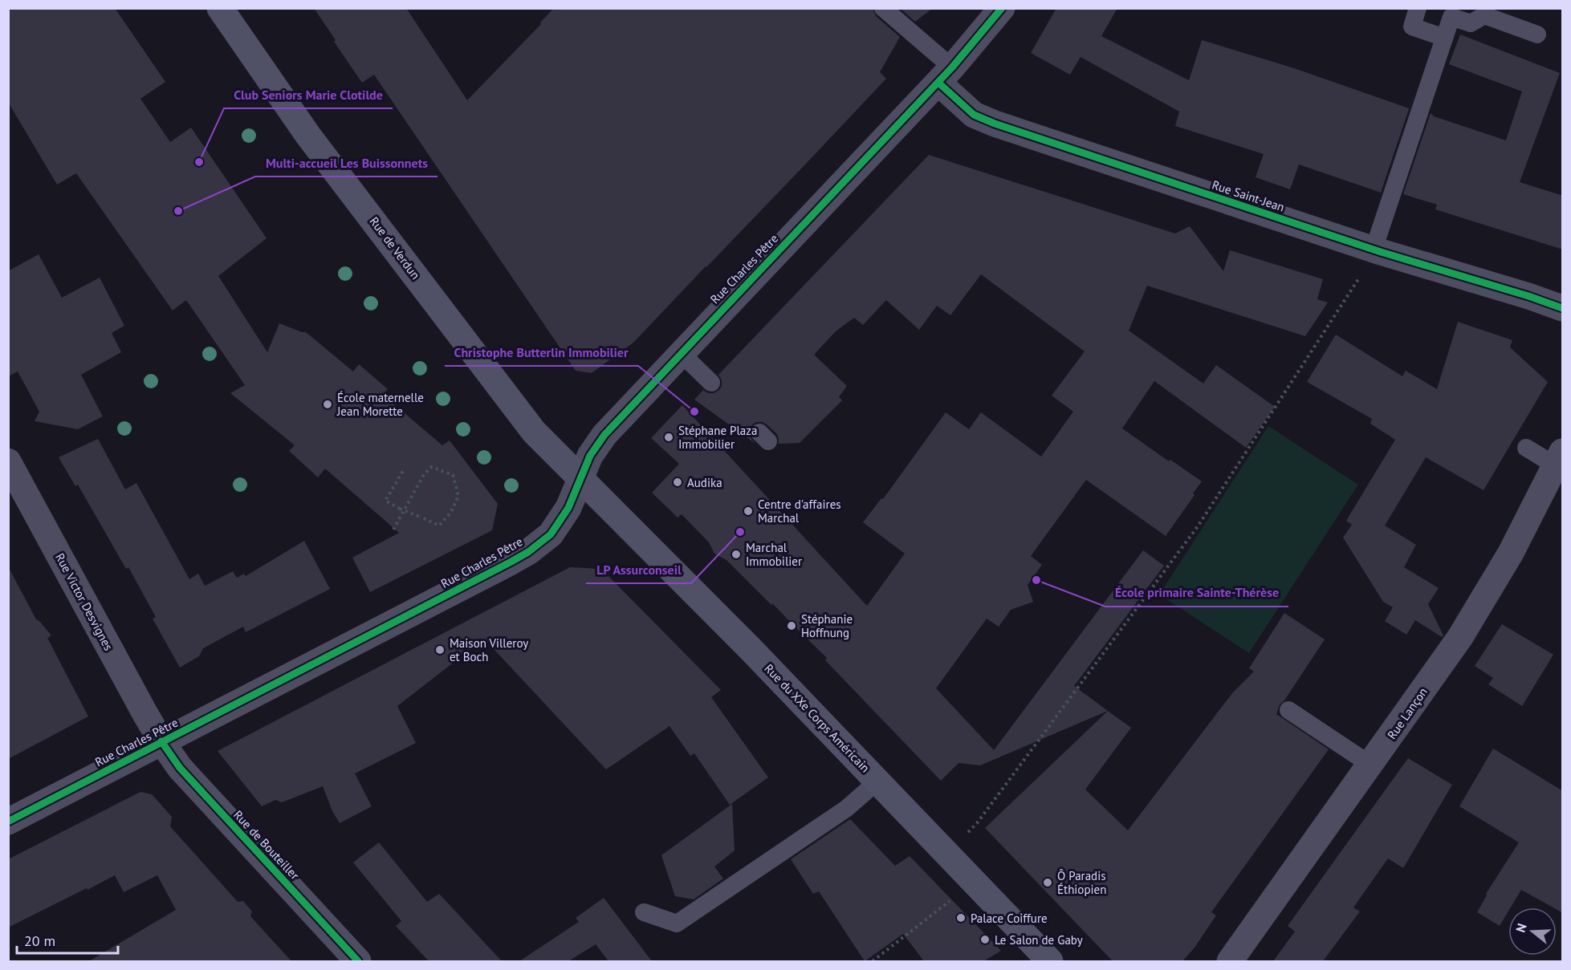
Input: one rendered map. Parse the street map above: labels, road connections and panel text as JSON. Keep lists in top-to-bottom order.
{
  "streets": {
    "main road": ["Rue de Verdun", "Rue du XXe Corps Américain"],
    "street": [
      "Rue Saint-Jean",
      "Rue Charles Pêtre",
      "Rue Victor Desvignes",
      "Rue Lançon",
      "Rue de Bouteiller"
    ]
  },
  "crossings": [
    ["Rue Saint-Jean", "Rue Charles Pêtre"],
    ["Rue de Verdun", "Rue Charles Pêtre"],
    ["Rue de Verdun", "Rue du XXe Corps Américain"],
    ["Rue Charles Pêtre", "Rue Victor Desvignes"],
    ["Rue Charles Pêtre", "Rue du XXe Corps Américain"],
    ["Rue Charles Pêtre", "Rue de Bouteiller"],
    ["Rue Victor Desvignes", "Rue de Bouteiller"]
  ],
  "places": [
    "Club Seniors Marie Clotilde",
    "Multi-accueil Les Buissonnets",
    "École maternelle Jean Morette",
    "Christophe Butterlin Immobilier",
    "Stéphane Plaza Immobilier",
    "Audika",
    "Centre d'affaires Marchal",
    "LP Assurconseil",
    "Marchal Immobilier",
    "École primaire Sainte-Thérèse",
    "Stéphanie Hoffnung",
    "Maison Villeroy et Boch",
    "Ô Paradis Éthiopien",
    "Palace Coiffure",
    "Le Salon de Gaby"
  ],
  "scale_bar": "20 m",
  "north": "left"
}
